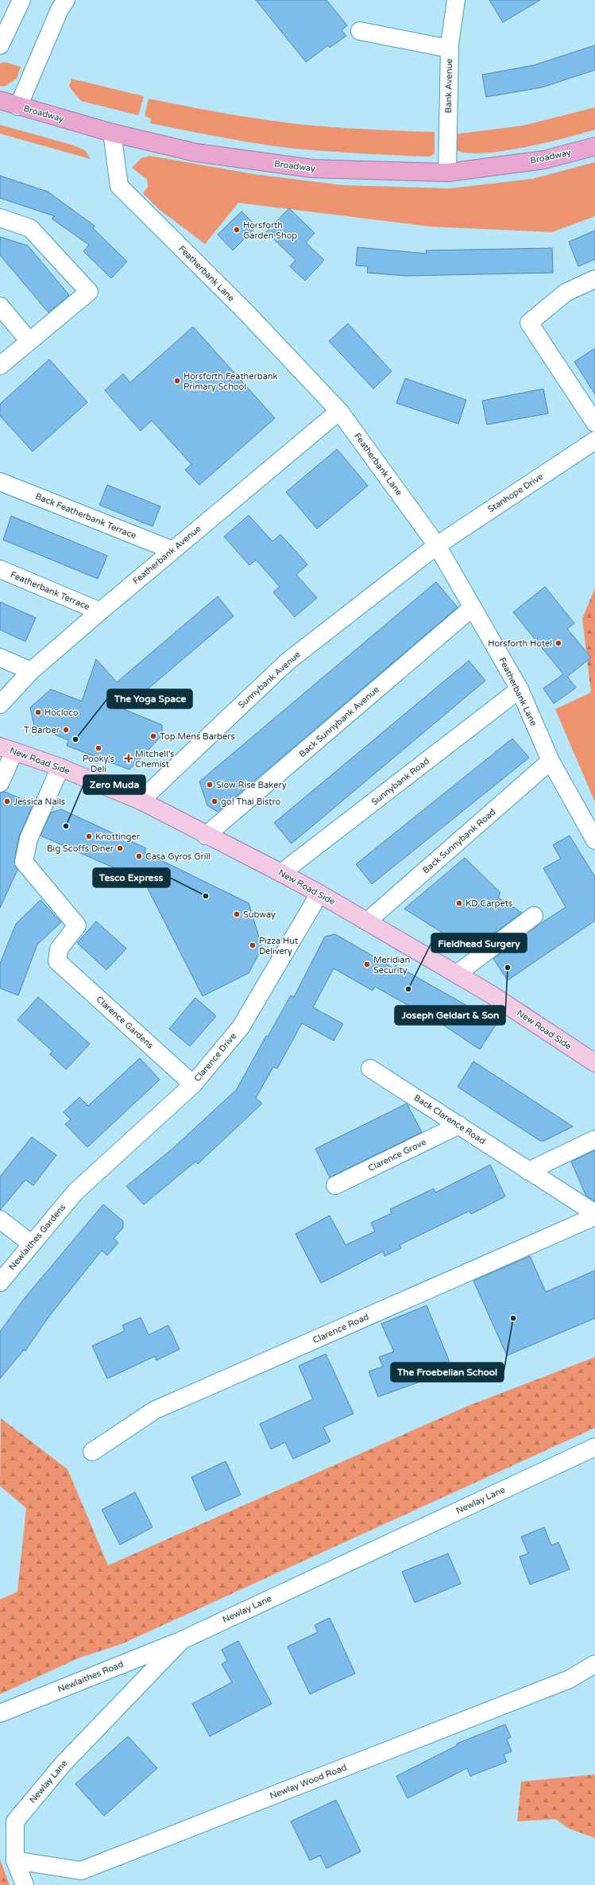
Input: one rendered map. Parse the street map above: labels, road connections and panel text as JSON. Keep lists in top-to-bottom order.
{
  "streets": {
    "highway": ["Broadway"],
    "main road": ["New Road Side"],
    "street": [
      "Bank Avenue",
      "Featherbank Lane",
      "Stanhope Drive",
      "Back Featherbank Terrace",
      "Featherbank Avenue",
      "Featherbank Terrace",
      "Sunnybank Avenue",
      "Back Sunnybank Avenue",
      "Sunnybank Road",
      "Back Sunnybank Road",
      "Clarence Gardens",
      "Clarence Drive",
      "Back Clarence Road",
      "Clarence Grove",
      "Newlaithes Gardens",
      "Clarence Road",
      "Newlay Lane",
      "Newlaithes Road",
      "Newlay Wood Road"
    ]
  },
  "crossings": [
    ["Bank Avenue", "Broadway"],
    ["Broadway", "Featherbank Lane"],
    ["Featherbank Lane", "Stanhope Drive"],
    ["Featherbank Lane", "Featherbank Avenue"],
    ["Featherbank Lane", "Sunnybank Avenue"],
    ["Featherbank Lane", "Back Sunnybank Avenue"],
    ["Featherbank Lane", "Sunnybank Road"],
    ["Featherbank Lane", "Back Sunnybank Road"],
    ["Stanhope Drive", "Sunnybank Avenue"],
    ["Back Featherbank Terrace", "Featherbank Avenue"],
    ["Featherbank Avenue", "Featherbank Terrace"],
    ["Sunnybank Avenue", "New Road Side"],
    ["Back Sunnybank Avenue", "New Road Side"],
    ["New Road Side", "Sunnybank Road"],
    ["New Road Side", "Back Sunnybank Road"],
    ["New Road Side", "Clarence Gardens"],
    ["New Road Side", "Clarence Drive"],
    ["Clarence Gardens", "Clarence Drive"],
    ["Clarence Drive", "Newlaithes Gardens"],
    ["Back Clarence Road", "Clarence Grove"],
    ["Newlay Lane", "Newlaithes Road"],
    ["Newlay Lane", "Newlay Wood Road"]
  ],
  "places": {
    "other": [
      "Horsforth Garden Shop",
      "Horsforth Featherbank Primary School",
      "Horsforth Hotel",
      "Hocloco",
      "T Barber",
      "Top Mens Barbers",
      "The Yoga Space",
      "Pooky's Deli",
      "Slow Rise Bakery",
      "Jessica Nails",
      "go! Thai Bistro",
      "Zero Muda",
      "Knottinger",
      "Big Scoffs Diner",
      "Casa Gyros Grill",
      "Tesco Express",
      "KD Carpets",
      "Subway",
      "Pizza Hut Delivery",
      "Meridian Security",
      "Joseph Geldart & Son",
      "Fieldhead Surgery",
      "The Froebelian School"
    ],
    "health": ["Mitchell's Chemist"]
  }
}
